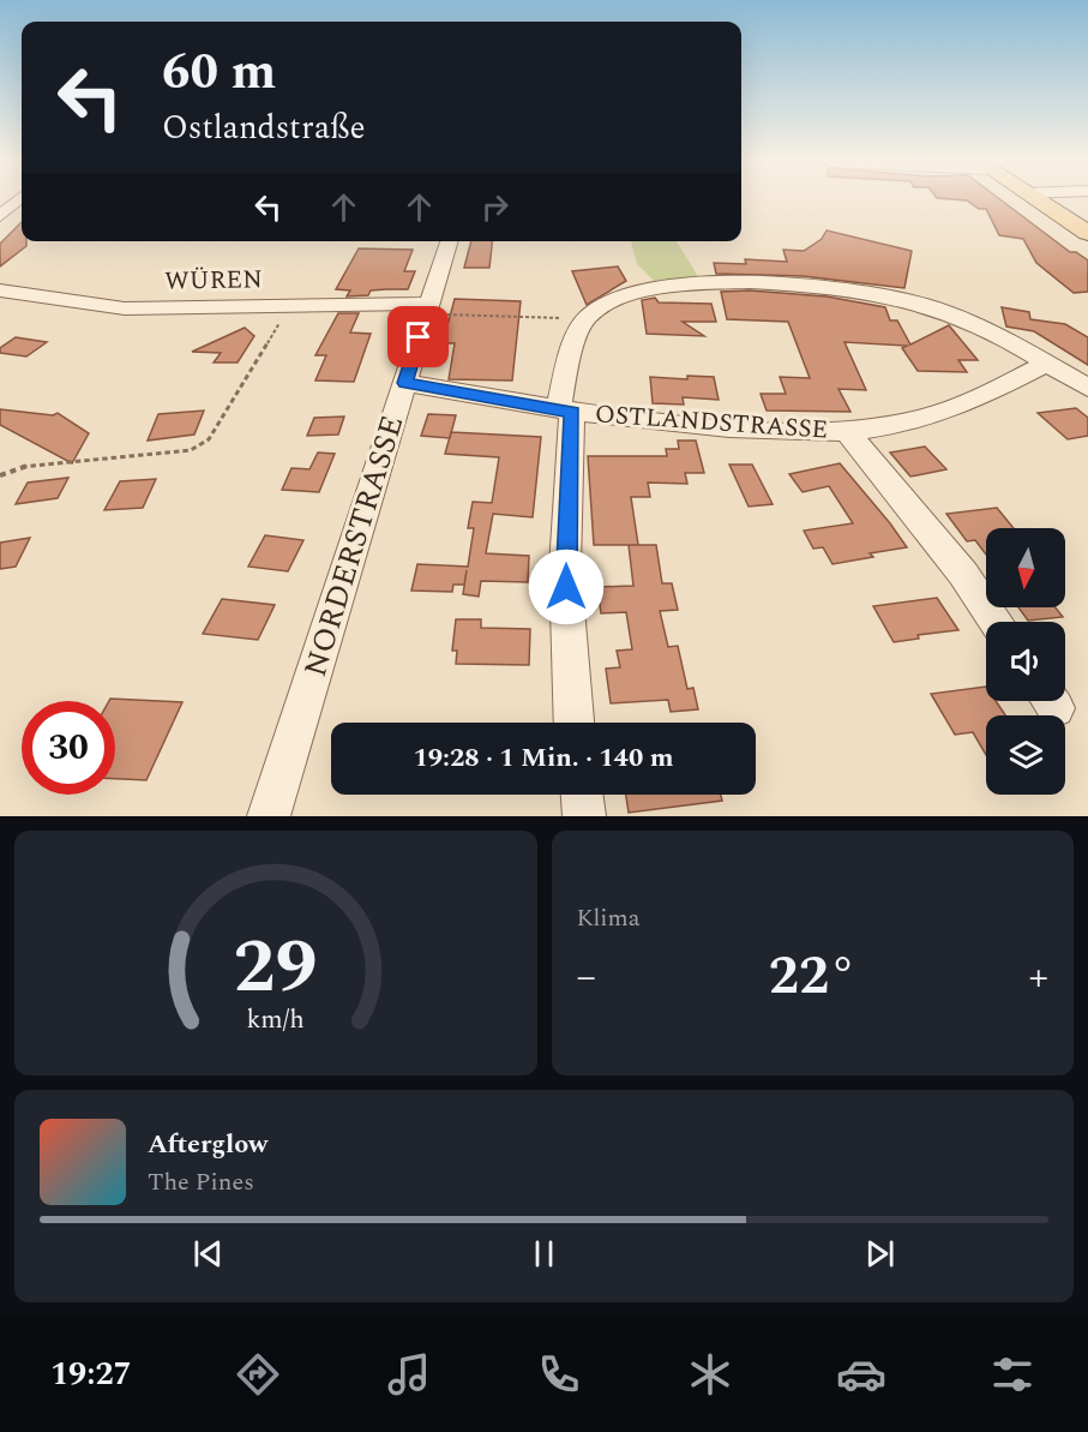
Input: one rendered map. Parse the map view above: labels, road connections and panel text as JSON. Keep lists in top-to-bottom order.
{
  "streets": {
    "street": ["WÜREN", "OSTLANDSTRASSE", "NORDERSTRASSE"]
  },
  "crossings": [
    ["WÜREN", "NORDERSTRASSE"],
    ["OSTLANDSTRASSE", "NORDERSTRASSE"]
  ],
  "north": "bottom",
  "page": {
    "turn": ["60 m", "Ostlandstraße"],
    "limit": "30",
    "trip": "19:28 · 1 Min. · 140 m",
    "tile": "Klima",
    "heat": ["−", "22°", "+"],
    "song": ["Afterglow", "The Pines"],
    "tabs": "19:27",
    "gauge": ["29", "km/h"]
  }
}
